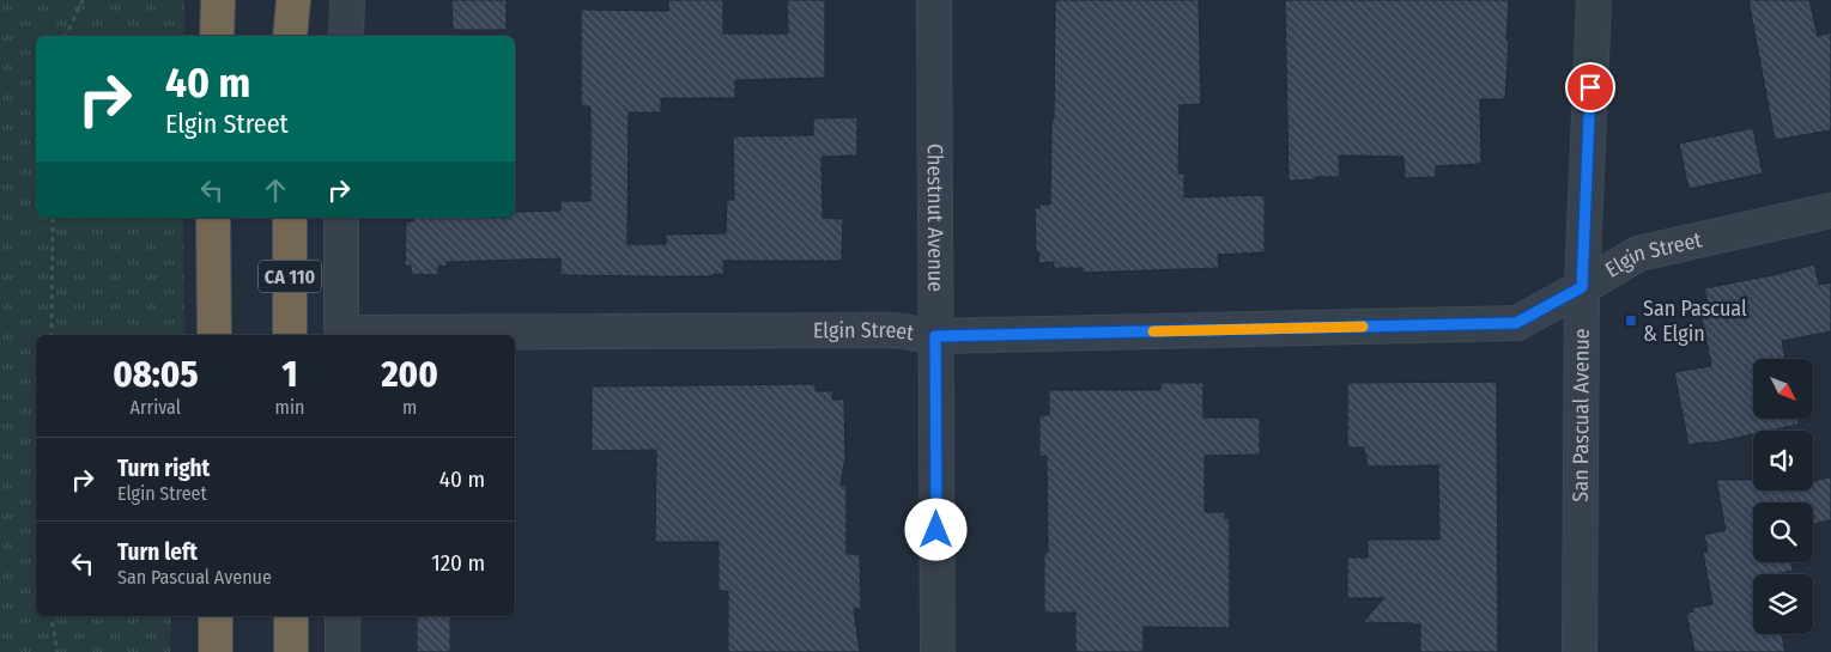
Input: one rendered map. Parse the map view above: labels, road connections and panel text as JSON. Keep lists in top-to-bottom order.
{
  "streets": {
    "highway": ["CA 110"],
    "street": ["Chestnut Avenue", "Elgin Street", "San Pascual Avenue"]
  },
  "crossings": [
    ["Chestnut Avenue", "Elgin Street"],
    ["Elgin Street", "San Pascual Avenue"]
  ],
  "places": {
    "transit": ["San Pascual & Elgin"]
  },
  "north": "bottom right",
  "page": {
    "turn": ["40 m", "Elgin Street"],
    "eta": [
      "08:05",
      "Arrival",
      "1",
      "min",
      "200",
      "m"
    ],
    "list": [
      {
        "name": "Turn right",
        "note": "Elgin Street",
        "value": "40 m"
      },
      {
        "name": "Turn left",
        "note": "San Pascual Avenue",
        "value": "120 m"
      }
    ]
  }
}
